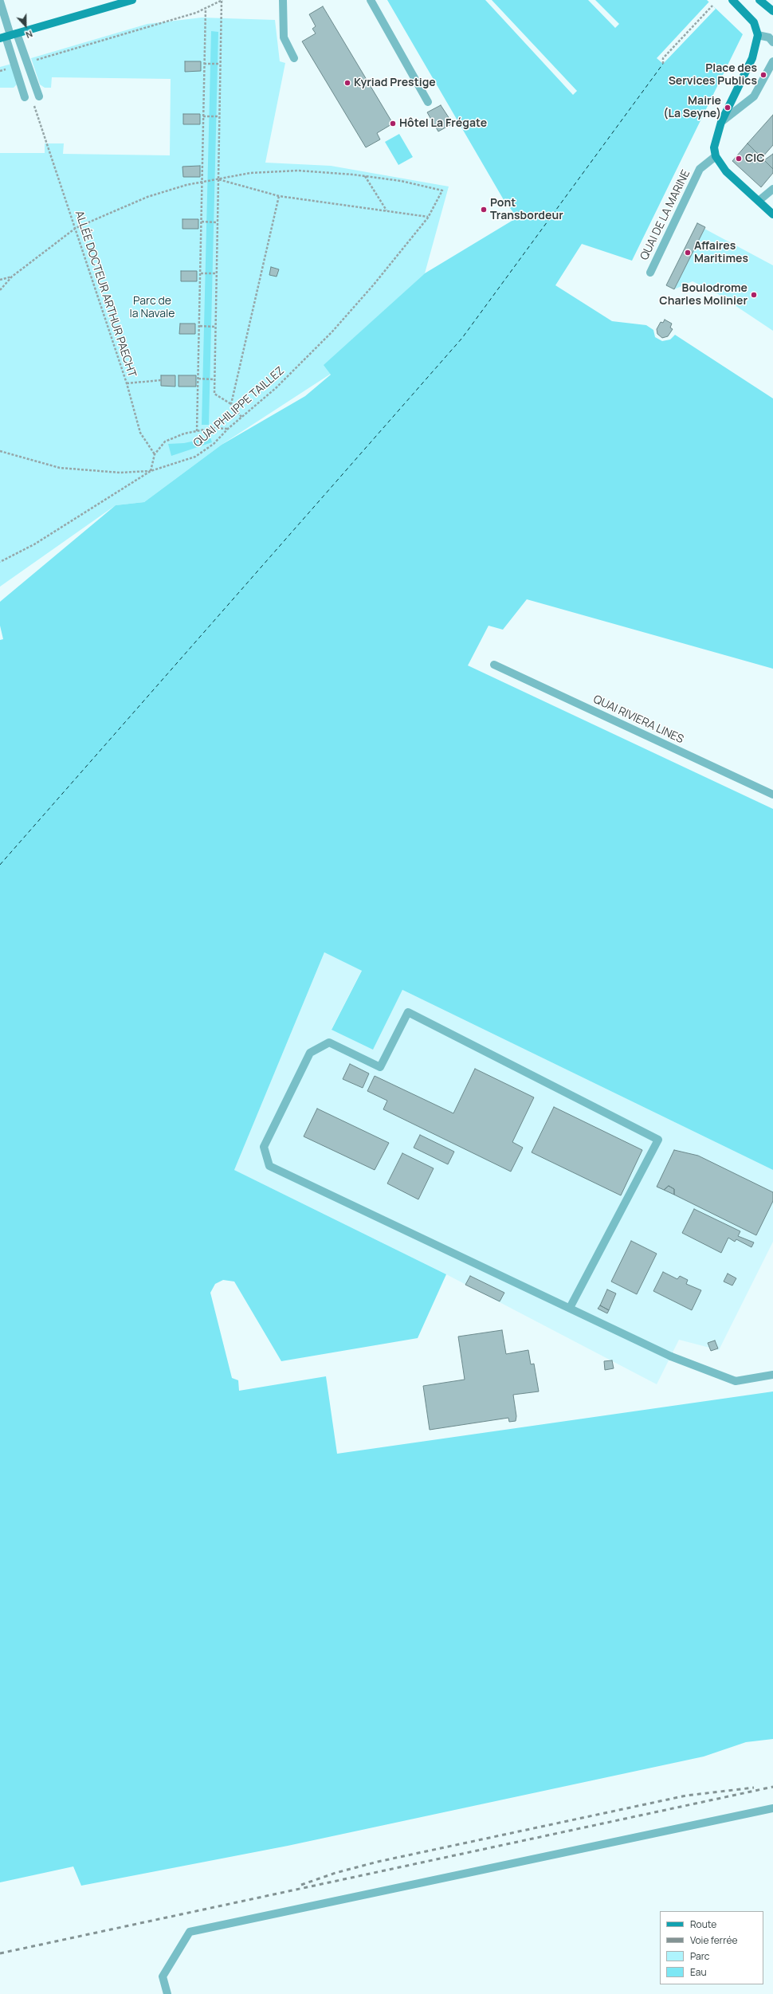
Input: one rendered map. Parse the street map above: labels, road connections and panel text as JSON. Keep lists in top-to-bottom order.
{
  "streets": {
    "street": ["QUAI DE LA MARINE", "QUAI RIVIERA LINES"],
    "path": ["ALLÉE DOCTEUR ARTHUR PAECHT", "QUAI PHILIPPE TAILLEZ"]
  },
  "parks": ["Parc de la Navale"],
  "places": [
    "Place des Services Publics",
    "Kyriad Prestige",
    "Mairie (La Seyne)",
    "Hôtel La Frégate",
    "CIC",
    "Pont Transbordeur",
    "Affaires Maritimes",
    "Boulodrome Charles Molinier"
  ],
  "legend": [
    "Route",
    "Voie ferrée",
    "Parc",
    "Eau"
  ],
  "north": "bottom"
}
